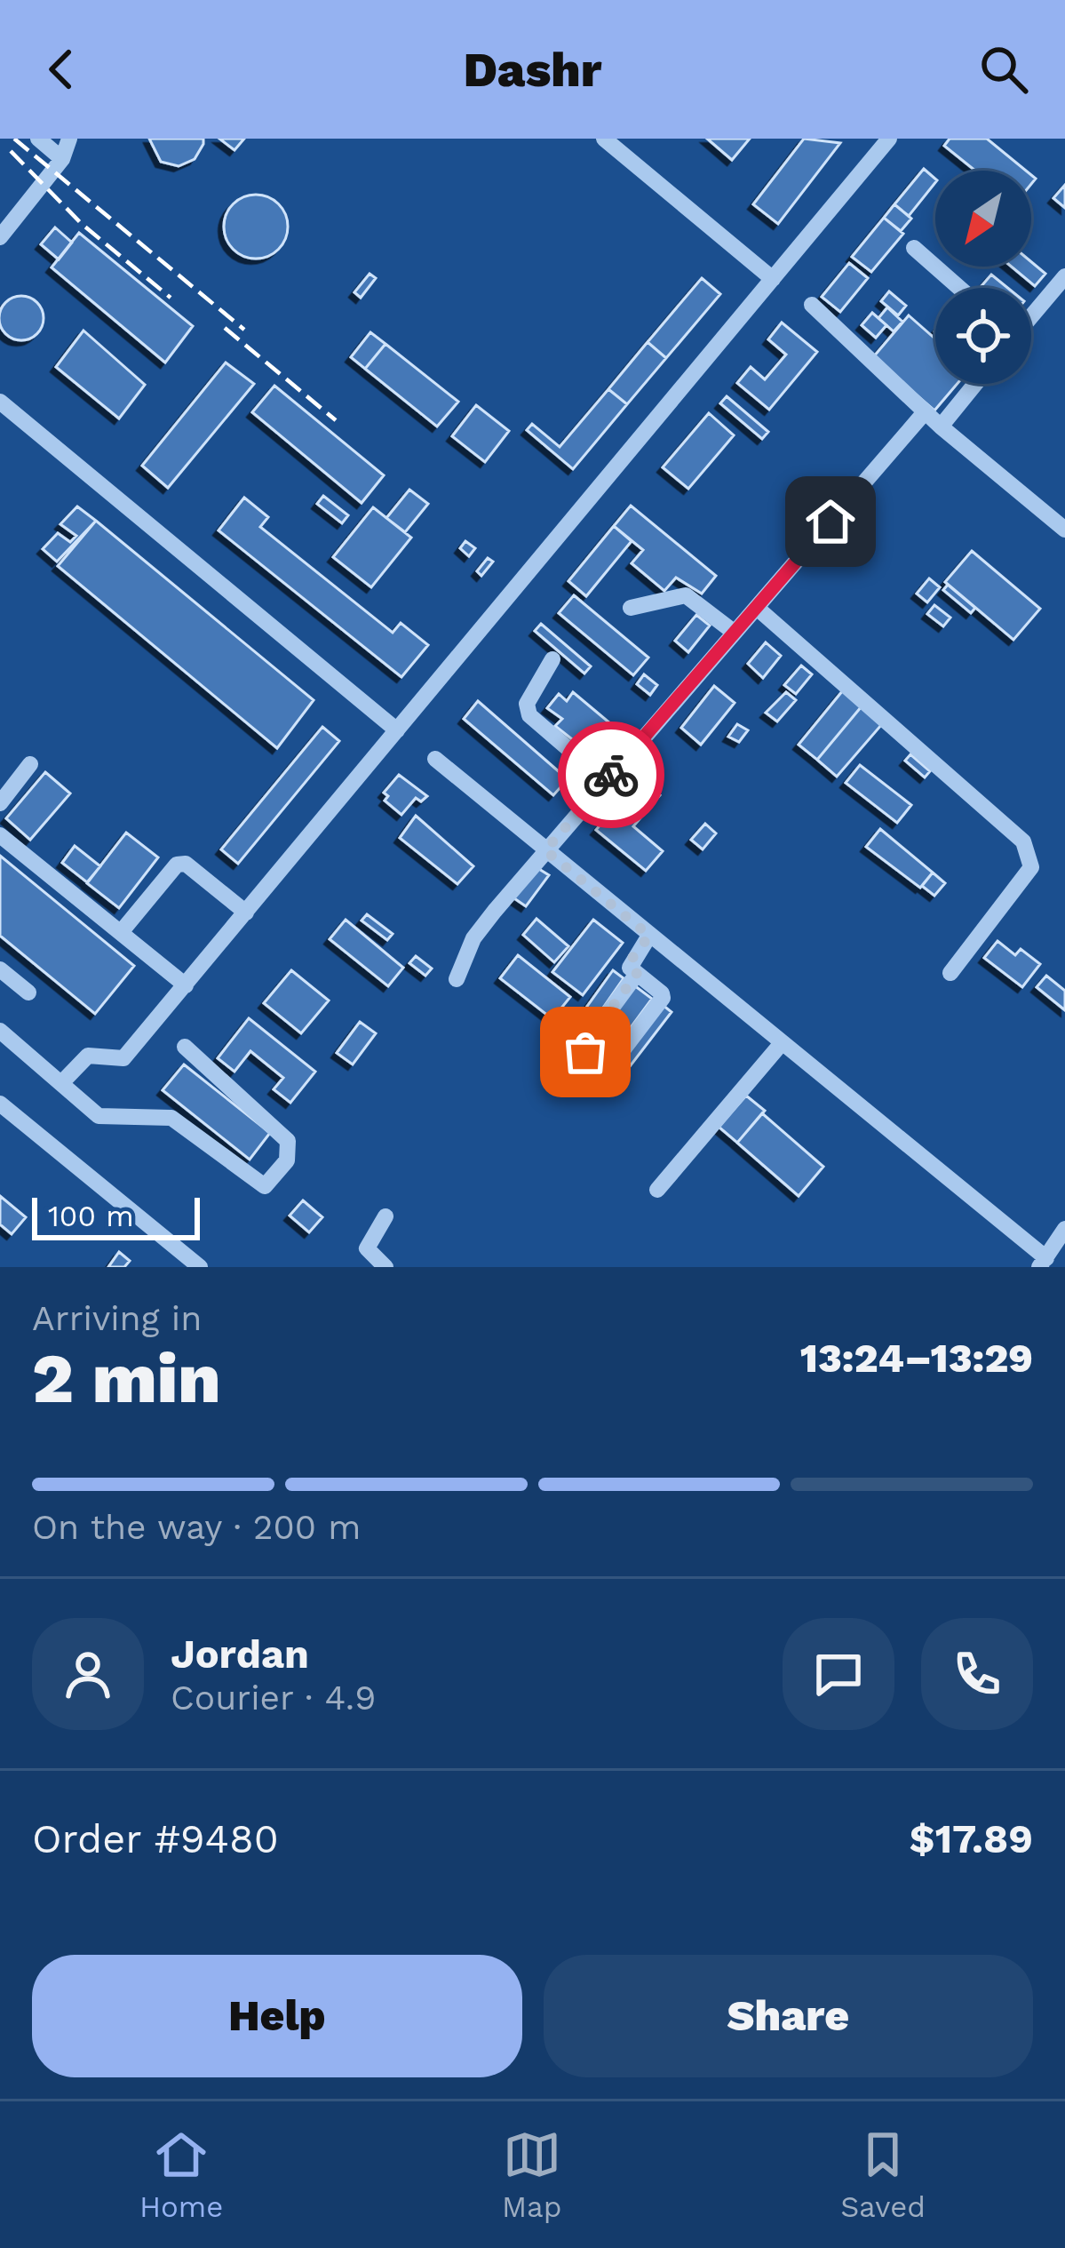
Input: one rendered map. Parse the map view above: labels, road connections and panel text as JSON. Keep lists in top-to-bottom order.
{
  "scale_bar": "100 m",
  "north": "bottom left",
  "page": {
    "header": "Dashr",
    "scale": "100 m",
    "heading": ["2 min", "Arriving in", "13:24–13:29"],
    "panel": [
      "Jordan",
      "Courier · 4.9",
      "Order #9480",
      "$17.89"
    ],
    "bar": "On the way · 200 m",
    "buttons": ["Help", "Share"],
    "tabs": ["Home", "Map", "Saved"]
  }
}
